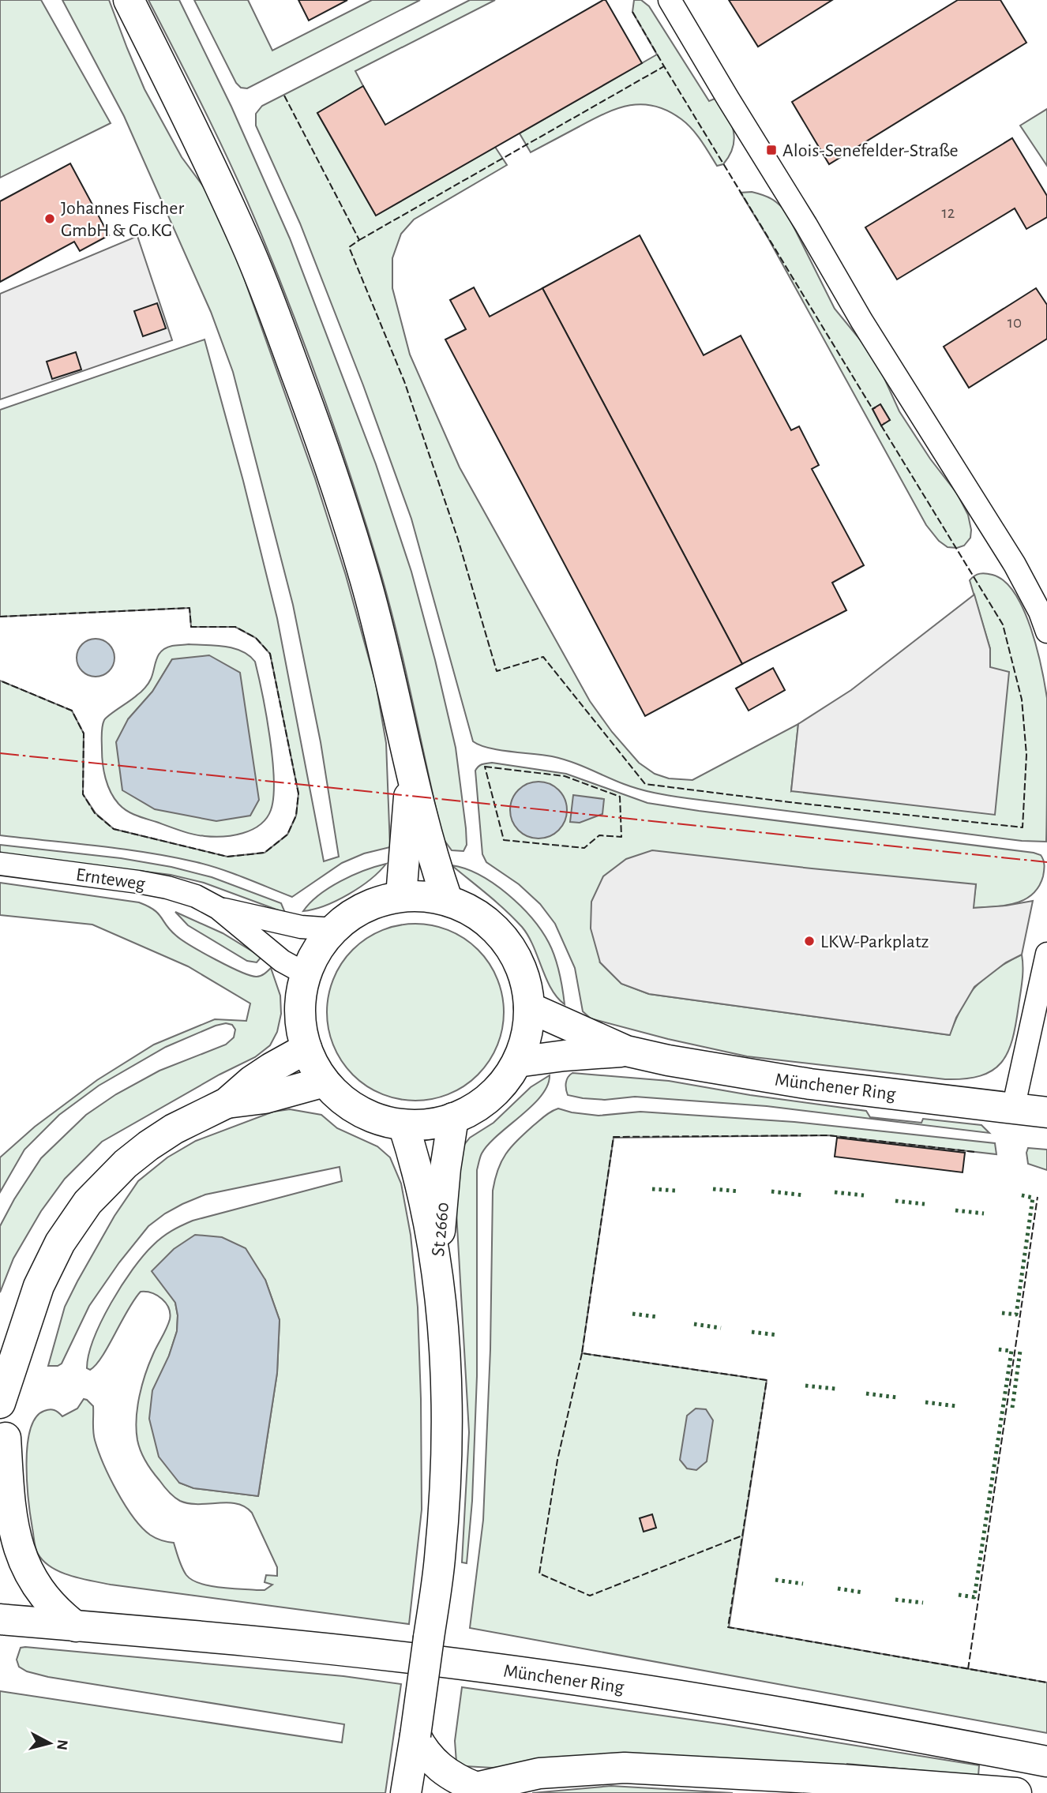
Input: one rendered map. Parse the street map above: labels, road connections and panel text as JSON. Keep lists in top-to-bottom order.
{
  "streets": {
    "main road": ["Münchener Ring", "St 2660"],
    "street": ["Ernteweg"]
  },
  "places": {
    "transit": ["Alois-Senefelder-Straße"],
    "other": ["Johannes Fischer GmbH & Co.KG", "LKW-Parkplatz"]
  },
  "house_numbers": ["12", "10"],
  "north": "right"
}
